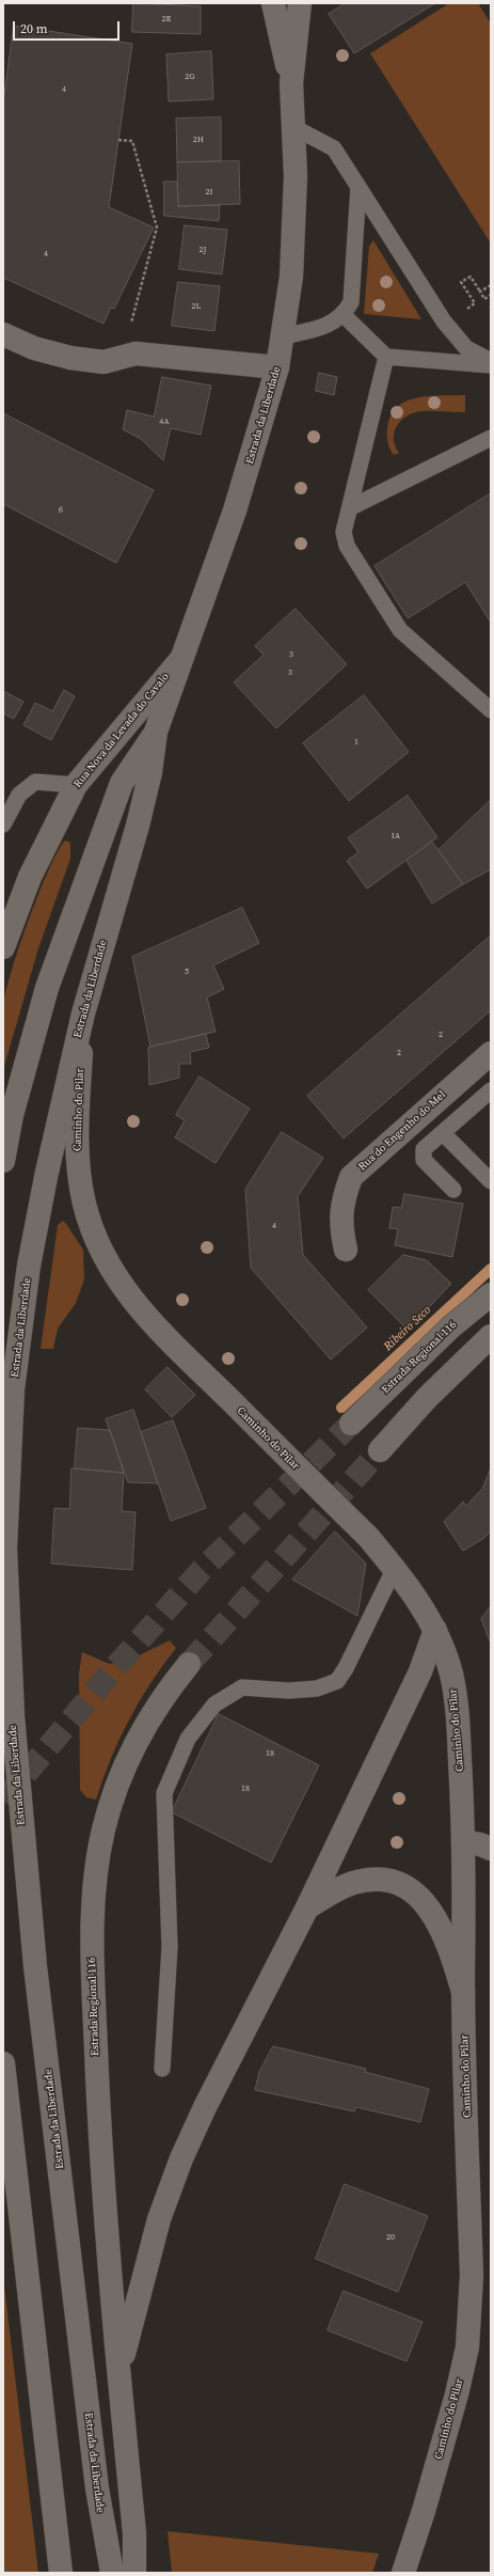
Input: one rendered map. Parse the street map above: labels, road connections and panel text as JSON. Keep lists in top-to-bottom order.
{
  "streets": {
    "main road": [
      "Estrada da Liberdade",
      "Rua Nova da Levada do Cavalo",
      "Caminho do Pilar",
      "Rua do Engenho do Mel",
      "Estrada Regional 116"
    ]
  },
  "crossings": [
    ["Estrada da Liberdade", "Rua Nova da Levada do Cavalo"],
    ["Estrada da Liberdade", "Caminho do Pilar"]
  ],
  "water": ["Ribeiro Seco"],
  "house_numbers": [
    "2E",
    "2G",
    "4",
    "2H",
    "2I",
    "2J",
    "4",
    "2L",
    "4A",
    "6",
    "3",
    "3",
    "1",
    "IA",
    "5",
    "2",
    "2",
    "4",
    "18",
    "18",
    "20"
  ],
  "scale_bar": "20 m"
}
